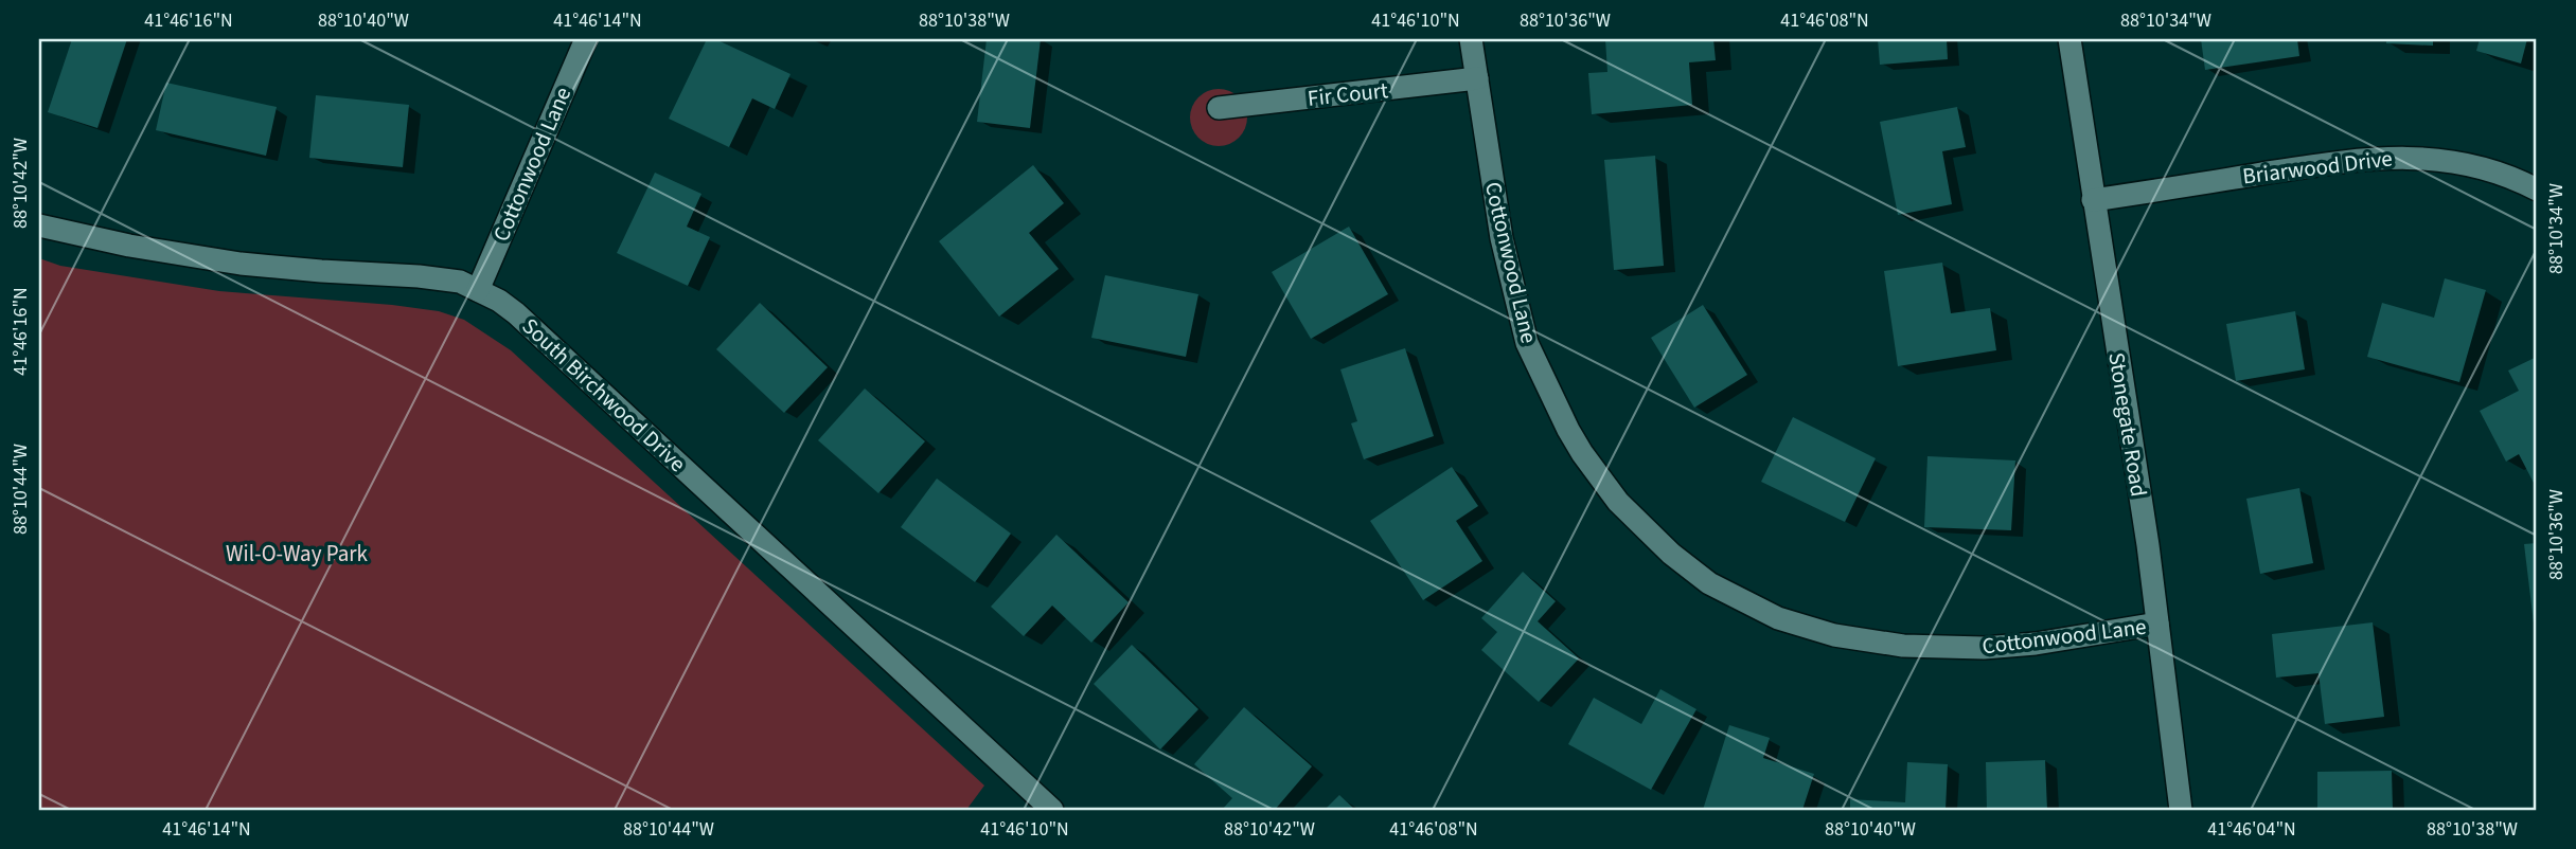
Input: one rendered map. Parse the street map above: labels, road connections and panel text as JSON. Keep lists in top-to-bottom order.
{
  "streets": {
    "street": [
      "Fir Court",
      "Cottonwood Lane",
      "Briarwood Drive",
      "South Birchwood Drive",
      "Stonegate Road"
    ]
  },
  "crossings": [
    ["Fir Court", "Cottonwood Lane"],
    ["Cottonwood Lane", "South Birchwood Drive"],
    ["Cottonwood Lane", "Stonegate Road"],
    ["Briarwood Drive", "Stonegate Road"]
  ],
  "parks": ["Wil-O-Way Park"],
  "coordinates": [
    "41°46'16\"N",
    "88°10'40\"W",
    "41°46'14\"N",
    "88°10'38\"W",
    "41°46'10\"N",
    "88°10'36\"W",
    "41°46'08\"N",
    "88°10'34\"W",
    "88°10'42\"W",
    "88°10'44\"W",
    "41°46'04\"N"
  ]
}
